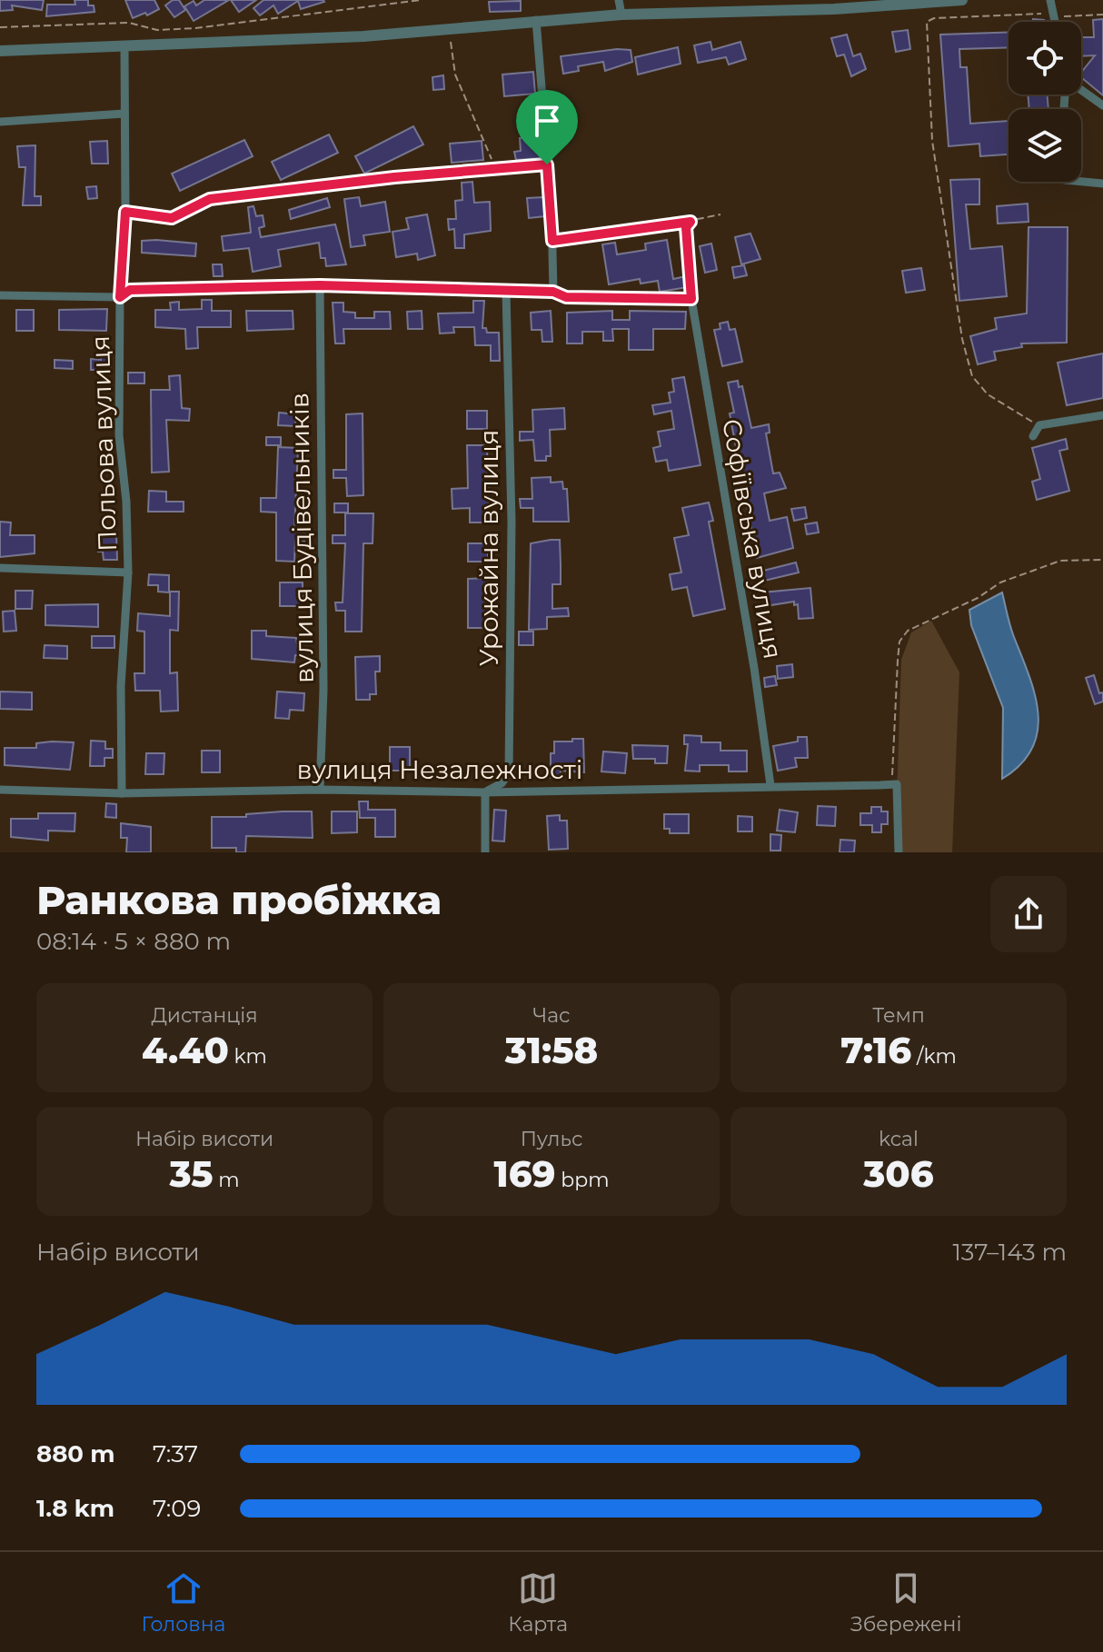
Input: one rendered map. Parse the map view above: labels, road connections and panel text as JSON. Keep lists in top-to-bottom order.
{
  "streets": {
    "street": [
      "Польова вулиця",
      "вулиця Будівельників",
      "Софіївська вулиця",
      "Урожайна вулиця",
      "вулиця Незалежності"
    ]
  },
  "crossings": [
    ["Польова вулиця", "вулиця Незалежності"],
    ["вулиця Будівельників", "вулиця Незалежності"],
    ["Софіївська вулиця", "вулиця Незалежності"],
    ["Урожайна вулиця", "вулиця Незалежності"]
  ],
  "page": {
    "heading": ["Ранкова пробіжка", "08:14 · 5 × 880 m"],
    "stats": [
      ["Дистанція", "4.40 km"],
      ["Час", "31:58"],
      ["Темп", "7:16 /km"],
      ["Набір висоти", "35 m"],
      ["Пульс", "169 bpm"],
      ["kcal", "306"]
    ],
    "chart": ["Набір висоти", "137–143 m"],
    "list": [
      {
        "name": "880 m",
        "note": "7:37"
      },
      {
        "name": "1.8 km",
        "note": "7:09"
      }
    ],
    "tabs": ["Головна", "Карта", "Збережені"]
  }
}
